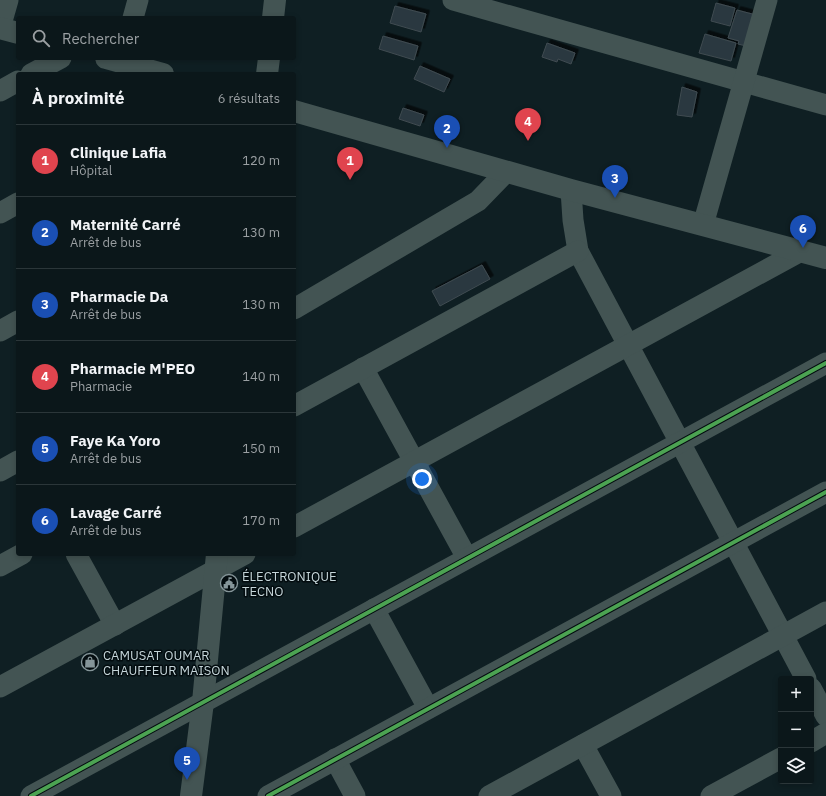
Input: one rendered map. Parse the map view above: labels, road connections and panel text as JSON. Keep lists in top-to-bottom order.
{
  "places": {
    "public building": ["ÉLECTRONIQUE TECNO"],
    "shop": ["CAMUSAT OUMAR CHAUFFEUR MAISON"]
  },
  "page": {
    "search": "Rechercher",
    "heading": ["À proximité", "6 résultats"],
    "pins": [
      "4",
      "2",
      "1",
      "3",
      "6",
      "5"
    ],
    "list": [
      {
        "mark": "1",
        "name": "Clinique Lafia",
        "note": "Hôpital",
        "value": "120 m"
      },
      {
        "mark": "2",
        "name": "Maternité Carré",
        "note": "Arrêt de bus",
        "value": "130 m"
      },
      {
        "mark": "3",
        "name": "Pharmacie Da",
        "note": "Arrêt de bus",
        "value": "130 m"
      },
      {
        "mark": "4",
        "name": "Pharmacie M'PEO",
        "note": "Pharmacie",
        "value": "140 m"
      },
      {
        "mark": "5",
        "name": "Faye Ka Yoro",
        "note": "Arrêt de bus",
        "value": "150 m"
      },
      {
        "mark": "6",
        "name": "Lavage Carré",
        "note": "Arrêt de bus",
        "value": "170 m"
      }
    ],
    "map_buttons": ["+", "−"]
  }
}
